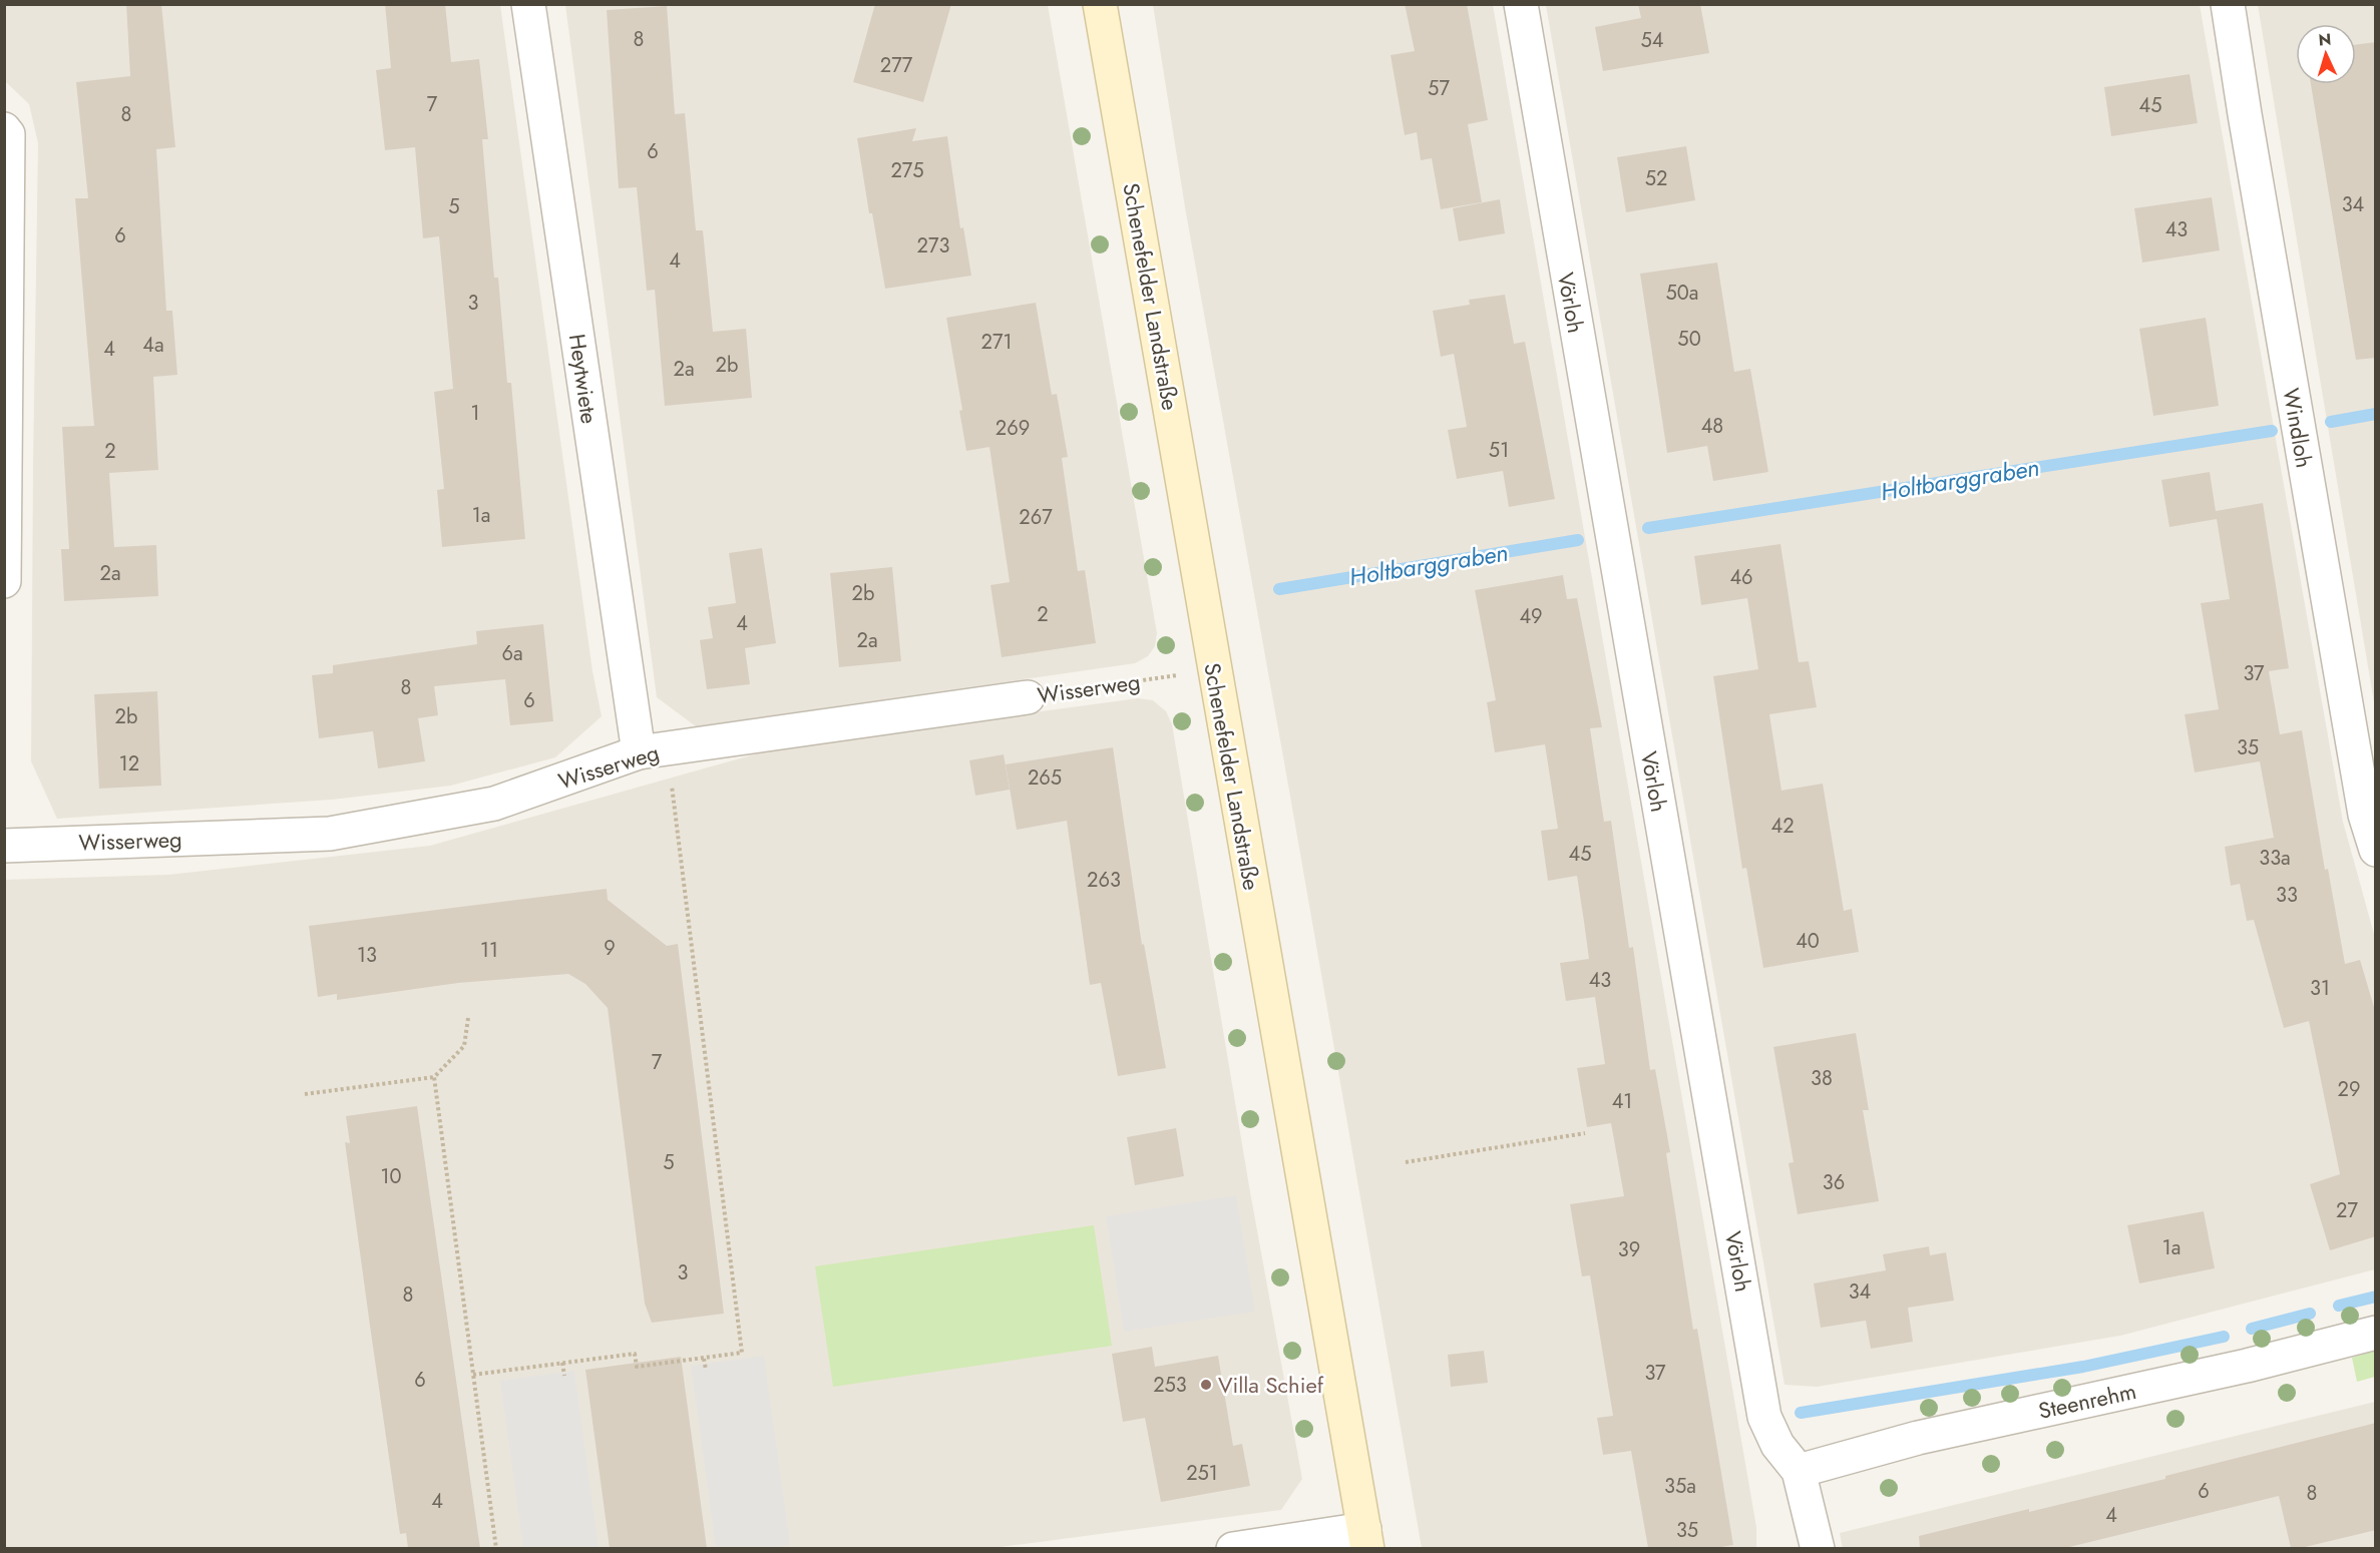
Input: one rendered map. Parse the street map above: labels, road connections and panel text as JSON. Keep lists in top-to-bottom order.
{
  "streets": {
    "main road": ["Schenefelder Landstraße"],
    "street": [
      "Vörloh",
      "Heytwiete",
      "Windloh",
      "Wisserweg",
      "Steenrehm"
    ]
  },
  "crossings": [
    ["Schenefelder Landstraße", "Wisserweg"],
    ["Vörloh", "Steenrehm"],
    ["Heytwiete", "Wisserweg"]
  ],
  "water": ["Holtbarggraben"],
  "places": ["Villa Schief"],
  "house_numbers": [
    "8",
    "54",
    "277",
    "57",
    "7",
    "45",
    "8",
    "6",
    "275",
    "52",
    "34",
    "5",
    "43",
    "6",
    "273",
    "4",
    "50a",
    "3",
    "50",
    "271",
    "4a",
    "4",
    "2b",
    "2a",
    "1",
    "48",
    "269",
    "51",
    "2",
    "1a",
    "267",
    "2a",
    "46",
    "2b",
    "2",
    "49",
    "4",
    "2a",
    "6a",
    "37",
    "8",
    "6",
    "2b",
    "35",
    "12",
    "265",
    "42",
    "45",
    "33a",
    "263",
    "33",
    "40",
    "9",
    "11",
    "13",
    "43",
    "31",
    "7",
    "38",
    "29",
    "41",
    "5",
    "10",
    "36",
    "27",
    "1a",
    "39",
    "3",
    "34",
    "8",
    "37",
    "6",
    "253",
    "251",
    "35a",
    "6",
    "8",
    "4",
    "4",
    "35"
  ],
  "north": "top"
}
